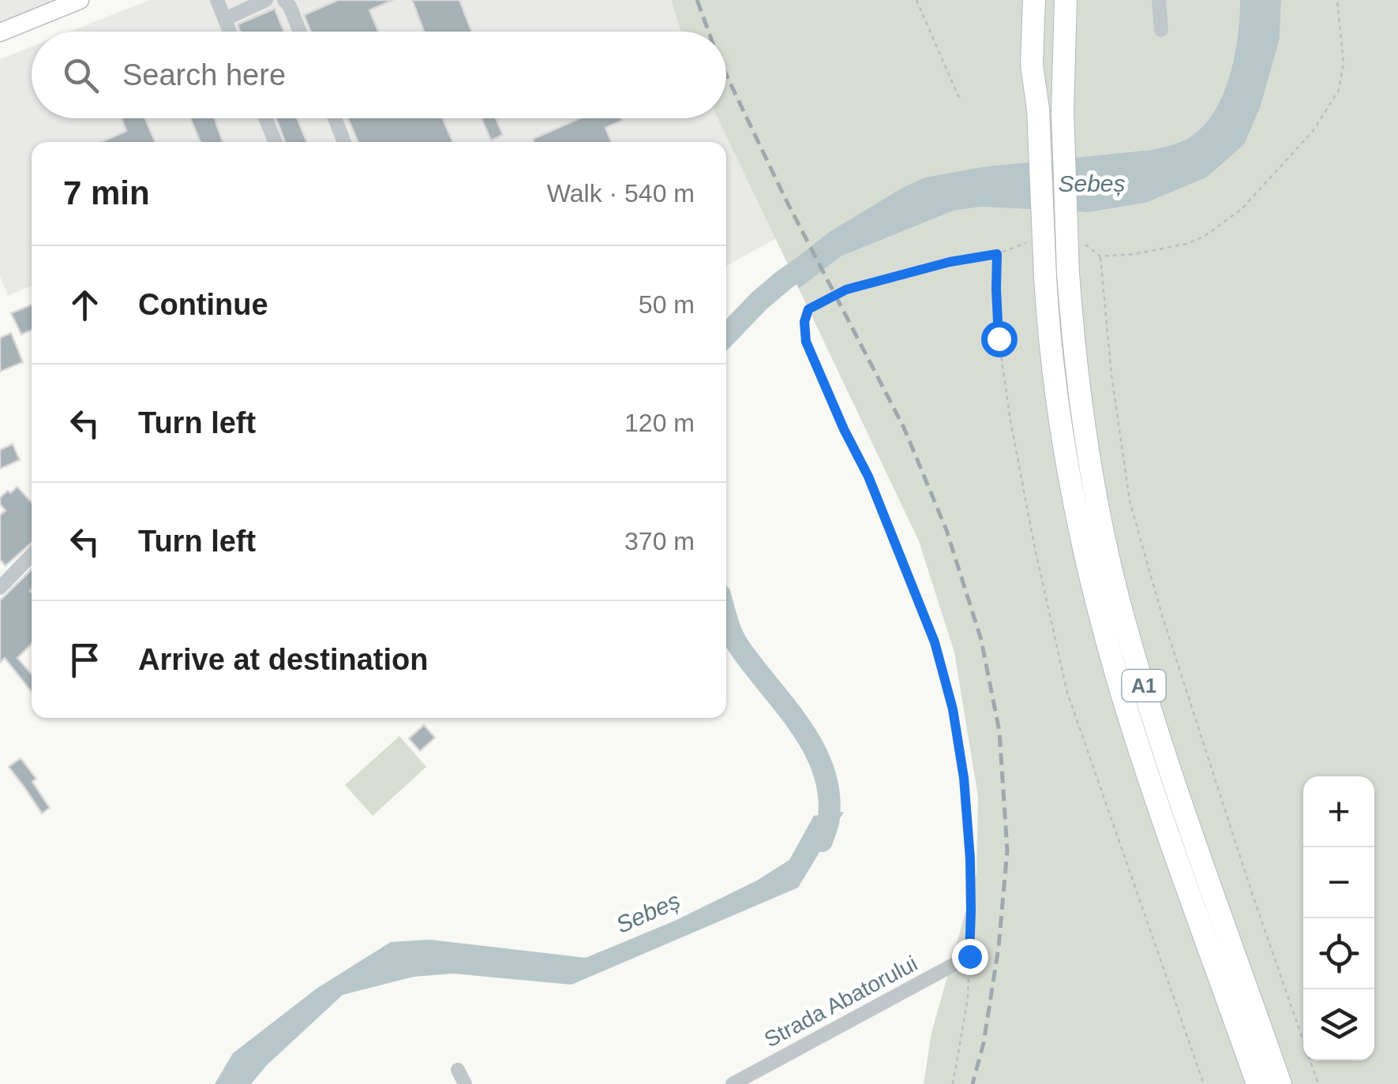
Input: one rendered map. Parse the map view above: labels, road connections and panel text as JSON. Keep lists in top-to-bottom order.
{
  "streets": {
    "highway": ["A1"],
    "street": ["Strada Abatorului"]
  },
  "water": ["Sebeș"],
  "page": {
    "search": "Search here",
    "heading": ["7 min", "Walk · 540 m"],
    "list": [
      ["Continue", "50 m"],
      ["Turn left", "120 m"],
      ["Turn left", "370 m"],
      "Arrive at destination"
    ],
    "map_buttons": ["+", "−"]
  }
}
